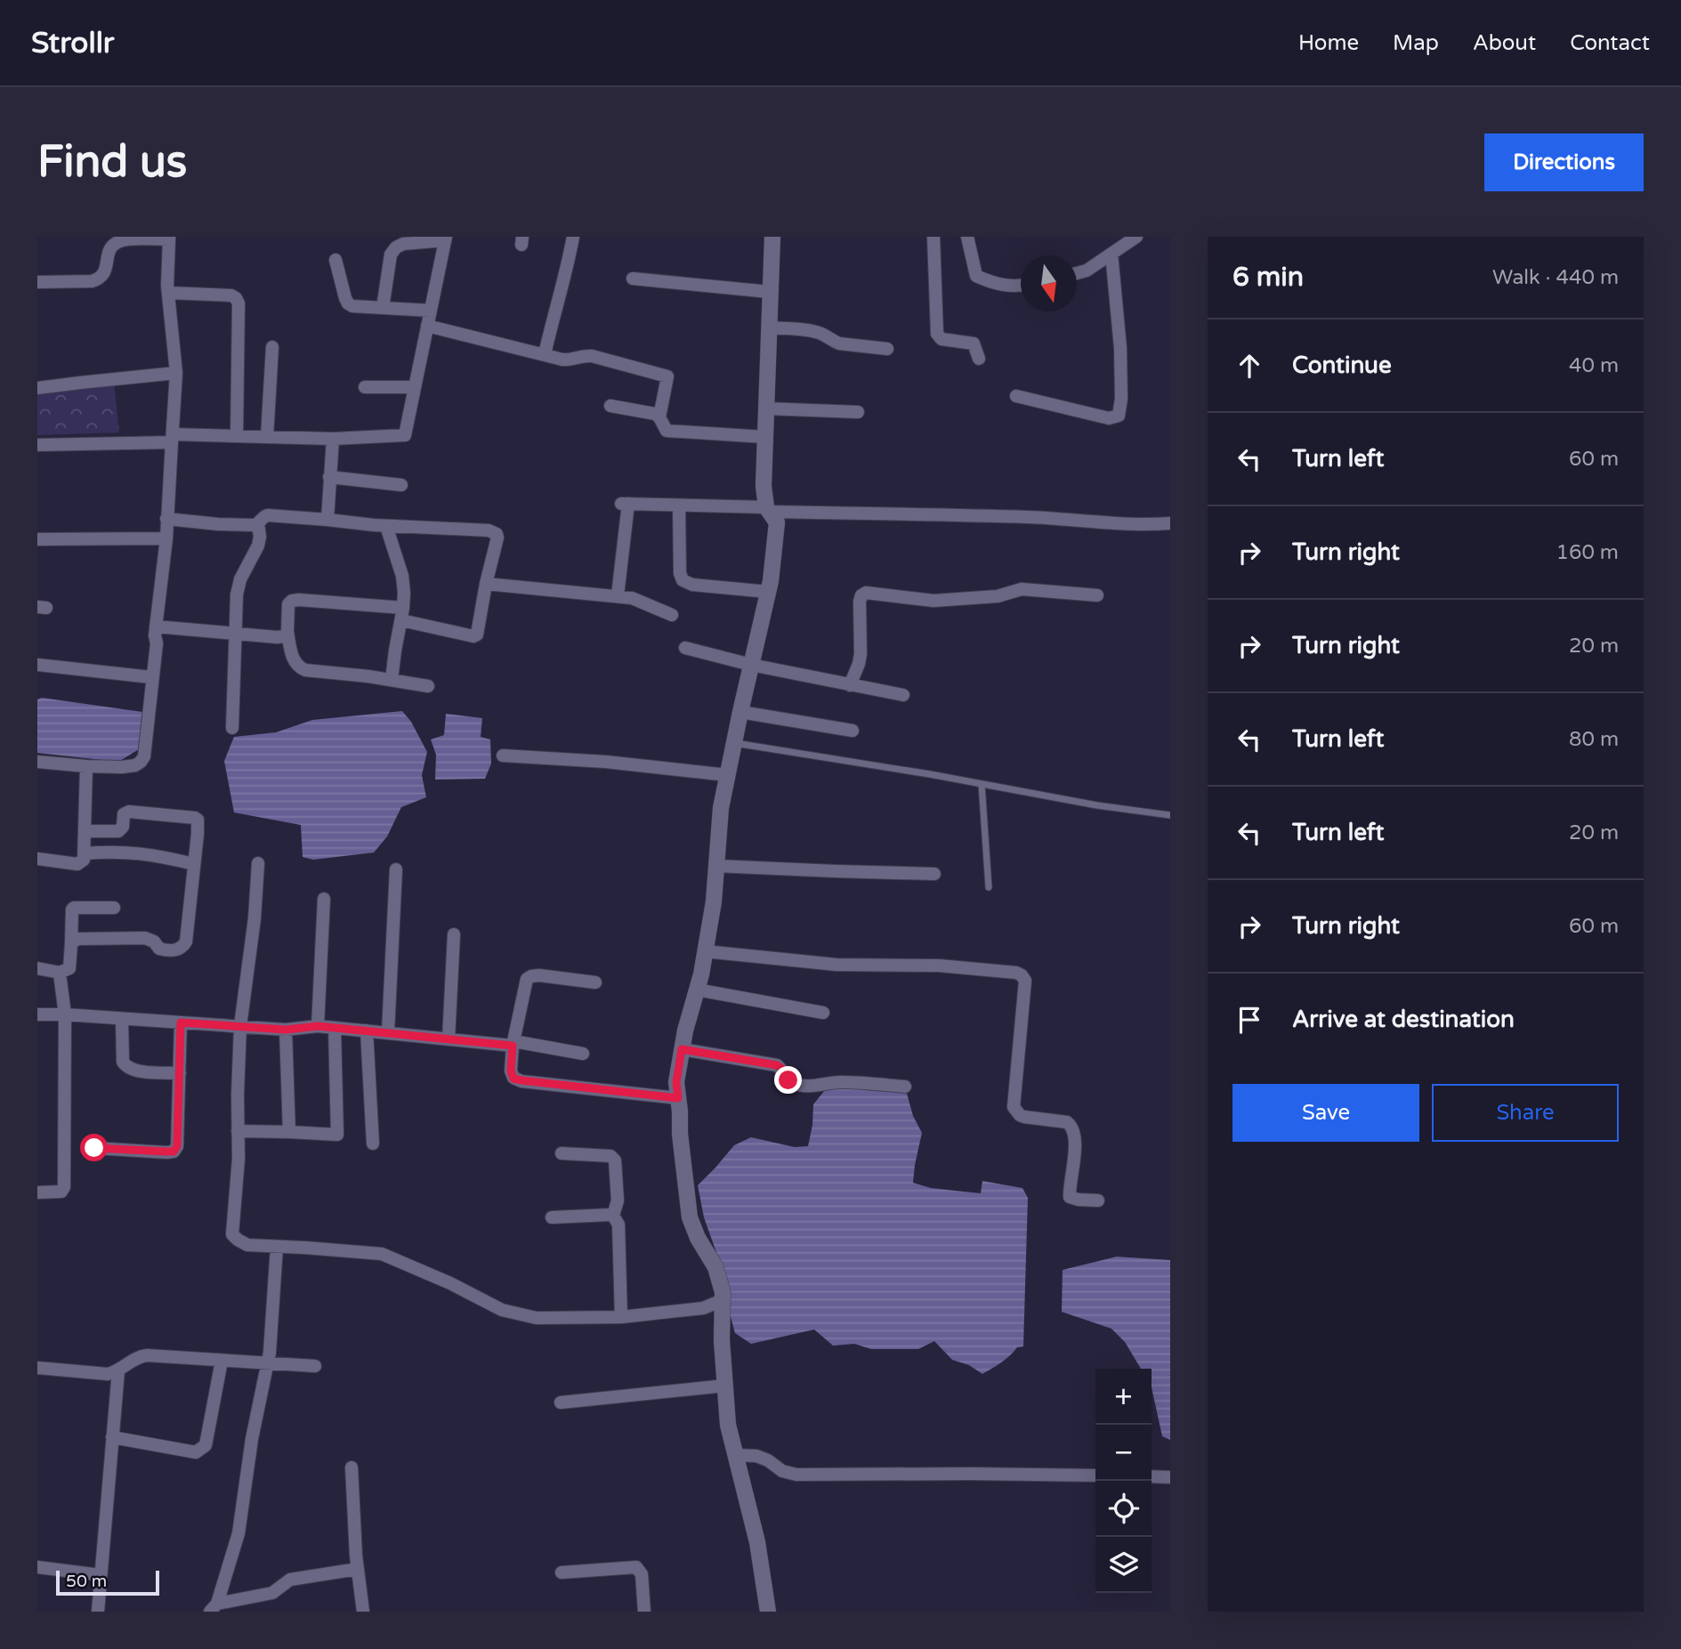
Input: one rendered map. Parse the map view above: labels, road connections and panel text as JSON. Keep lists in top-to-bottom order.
{
  "scale_bar": "50 m",
  "north": "bottom",
  "page": {
    "header": "Strollr",
    "nav": [
      "Home",
      "Map",
      "About",
      "Contact"
    ],
    "buttons": [
      "Directions",
      ["Save", "Share"]
    ],
    "title": "Find us",
    "heading": ["6 min", "Walk · 440 m"],
    "list": [
      ["Continue", "40 m"],
      ["Turn left", "60 m"],
      ["Turn right", "160 m"],
      ["Turn right", "20 m"],
      ["Turn left", "80 m"],
      ["Turn left", "20 m"],
      ["Turn right", "60 m"],
      "Arrive at destination"
    ],
    "map_buttons": ["+", "−"],
    "scale": "50 m"
  }
}
